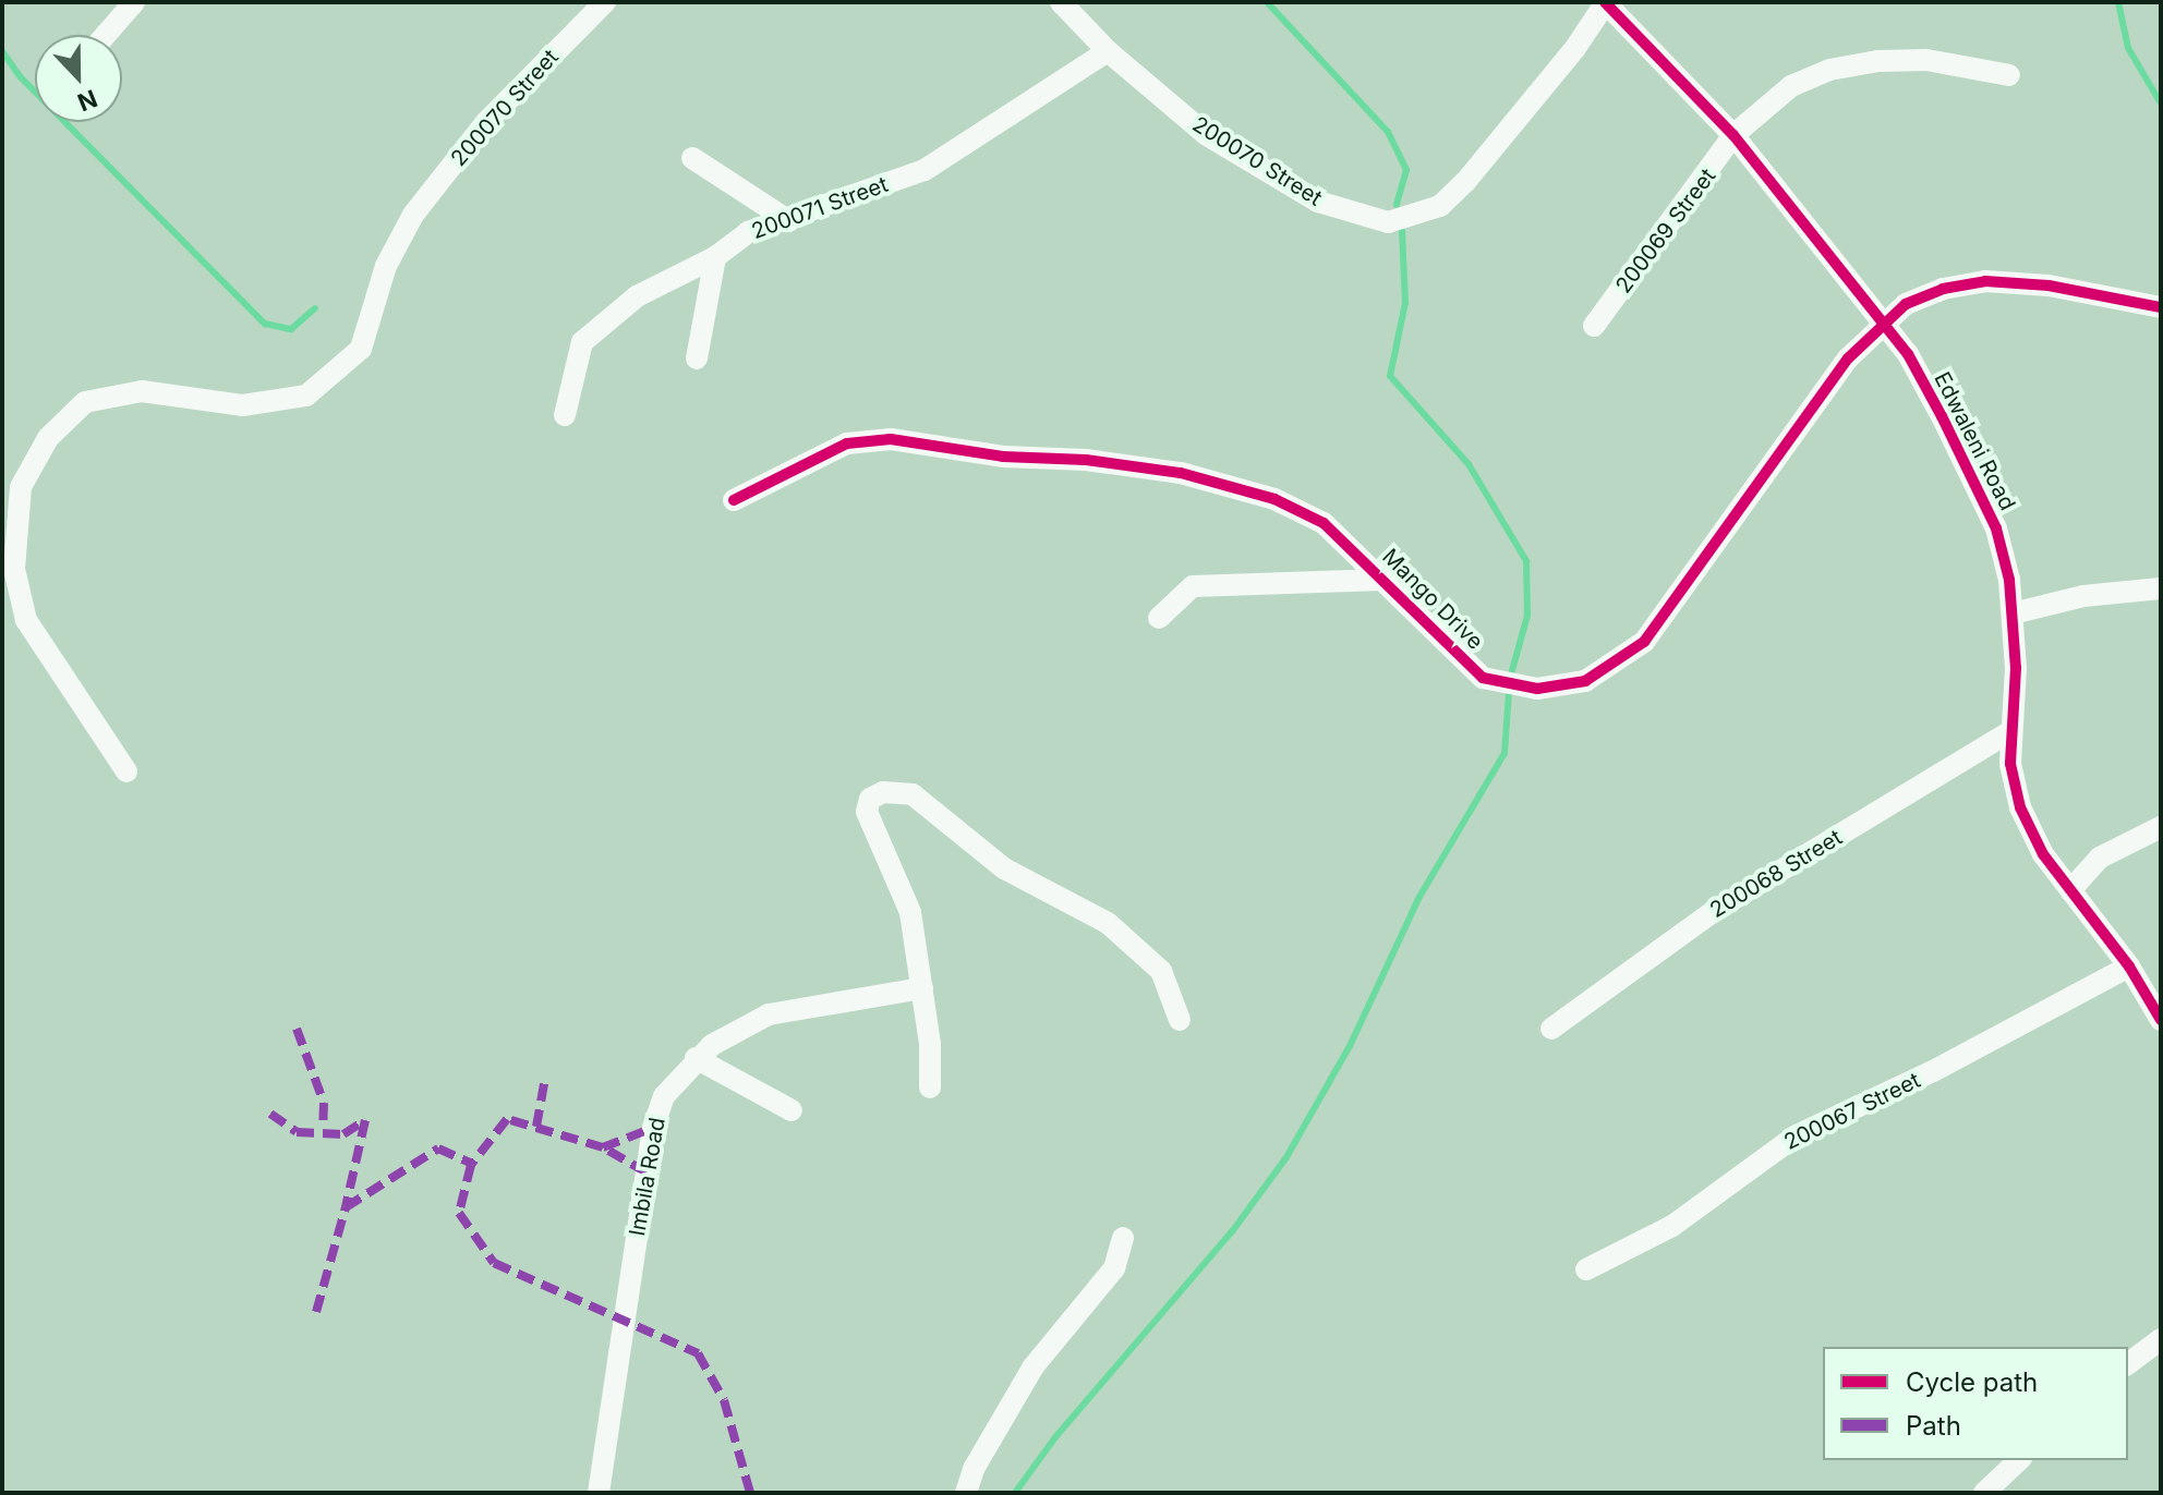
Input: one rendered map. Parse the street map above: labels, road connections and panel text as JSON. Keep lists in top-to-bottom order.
{
  "streets": {
    "street": [
      "200070 Street",
      "200071 Street",
      "200069 Street",
      "Edwaleni Road",
      "Mango Drive",
      "200068 Street",
      "200067 Street",
      "Imbila Road"
    ]
  },
  "crossings": [
    ["200070 Street", "200071 Street"],
    ["200070 Street", "Edwaleni Road"],
    ["200069 Street", "Edwaleni Road"],
    ["Edwaleni Road", "Mango Drive"],
    ["Edwaleni Road", "200068 Street"],
    ["Edwaleni Road", "200067 Street"]
  ],
  "legend": ["Cycle path", "Path"],
  "north": "bottom"
}
